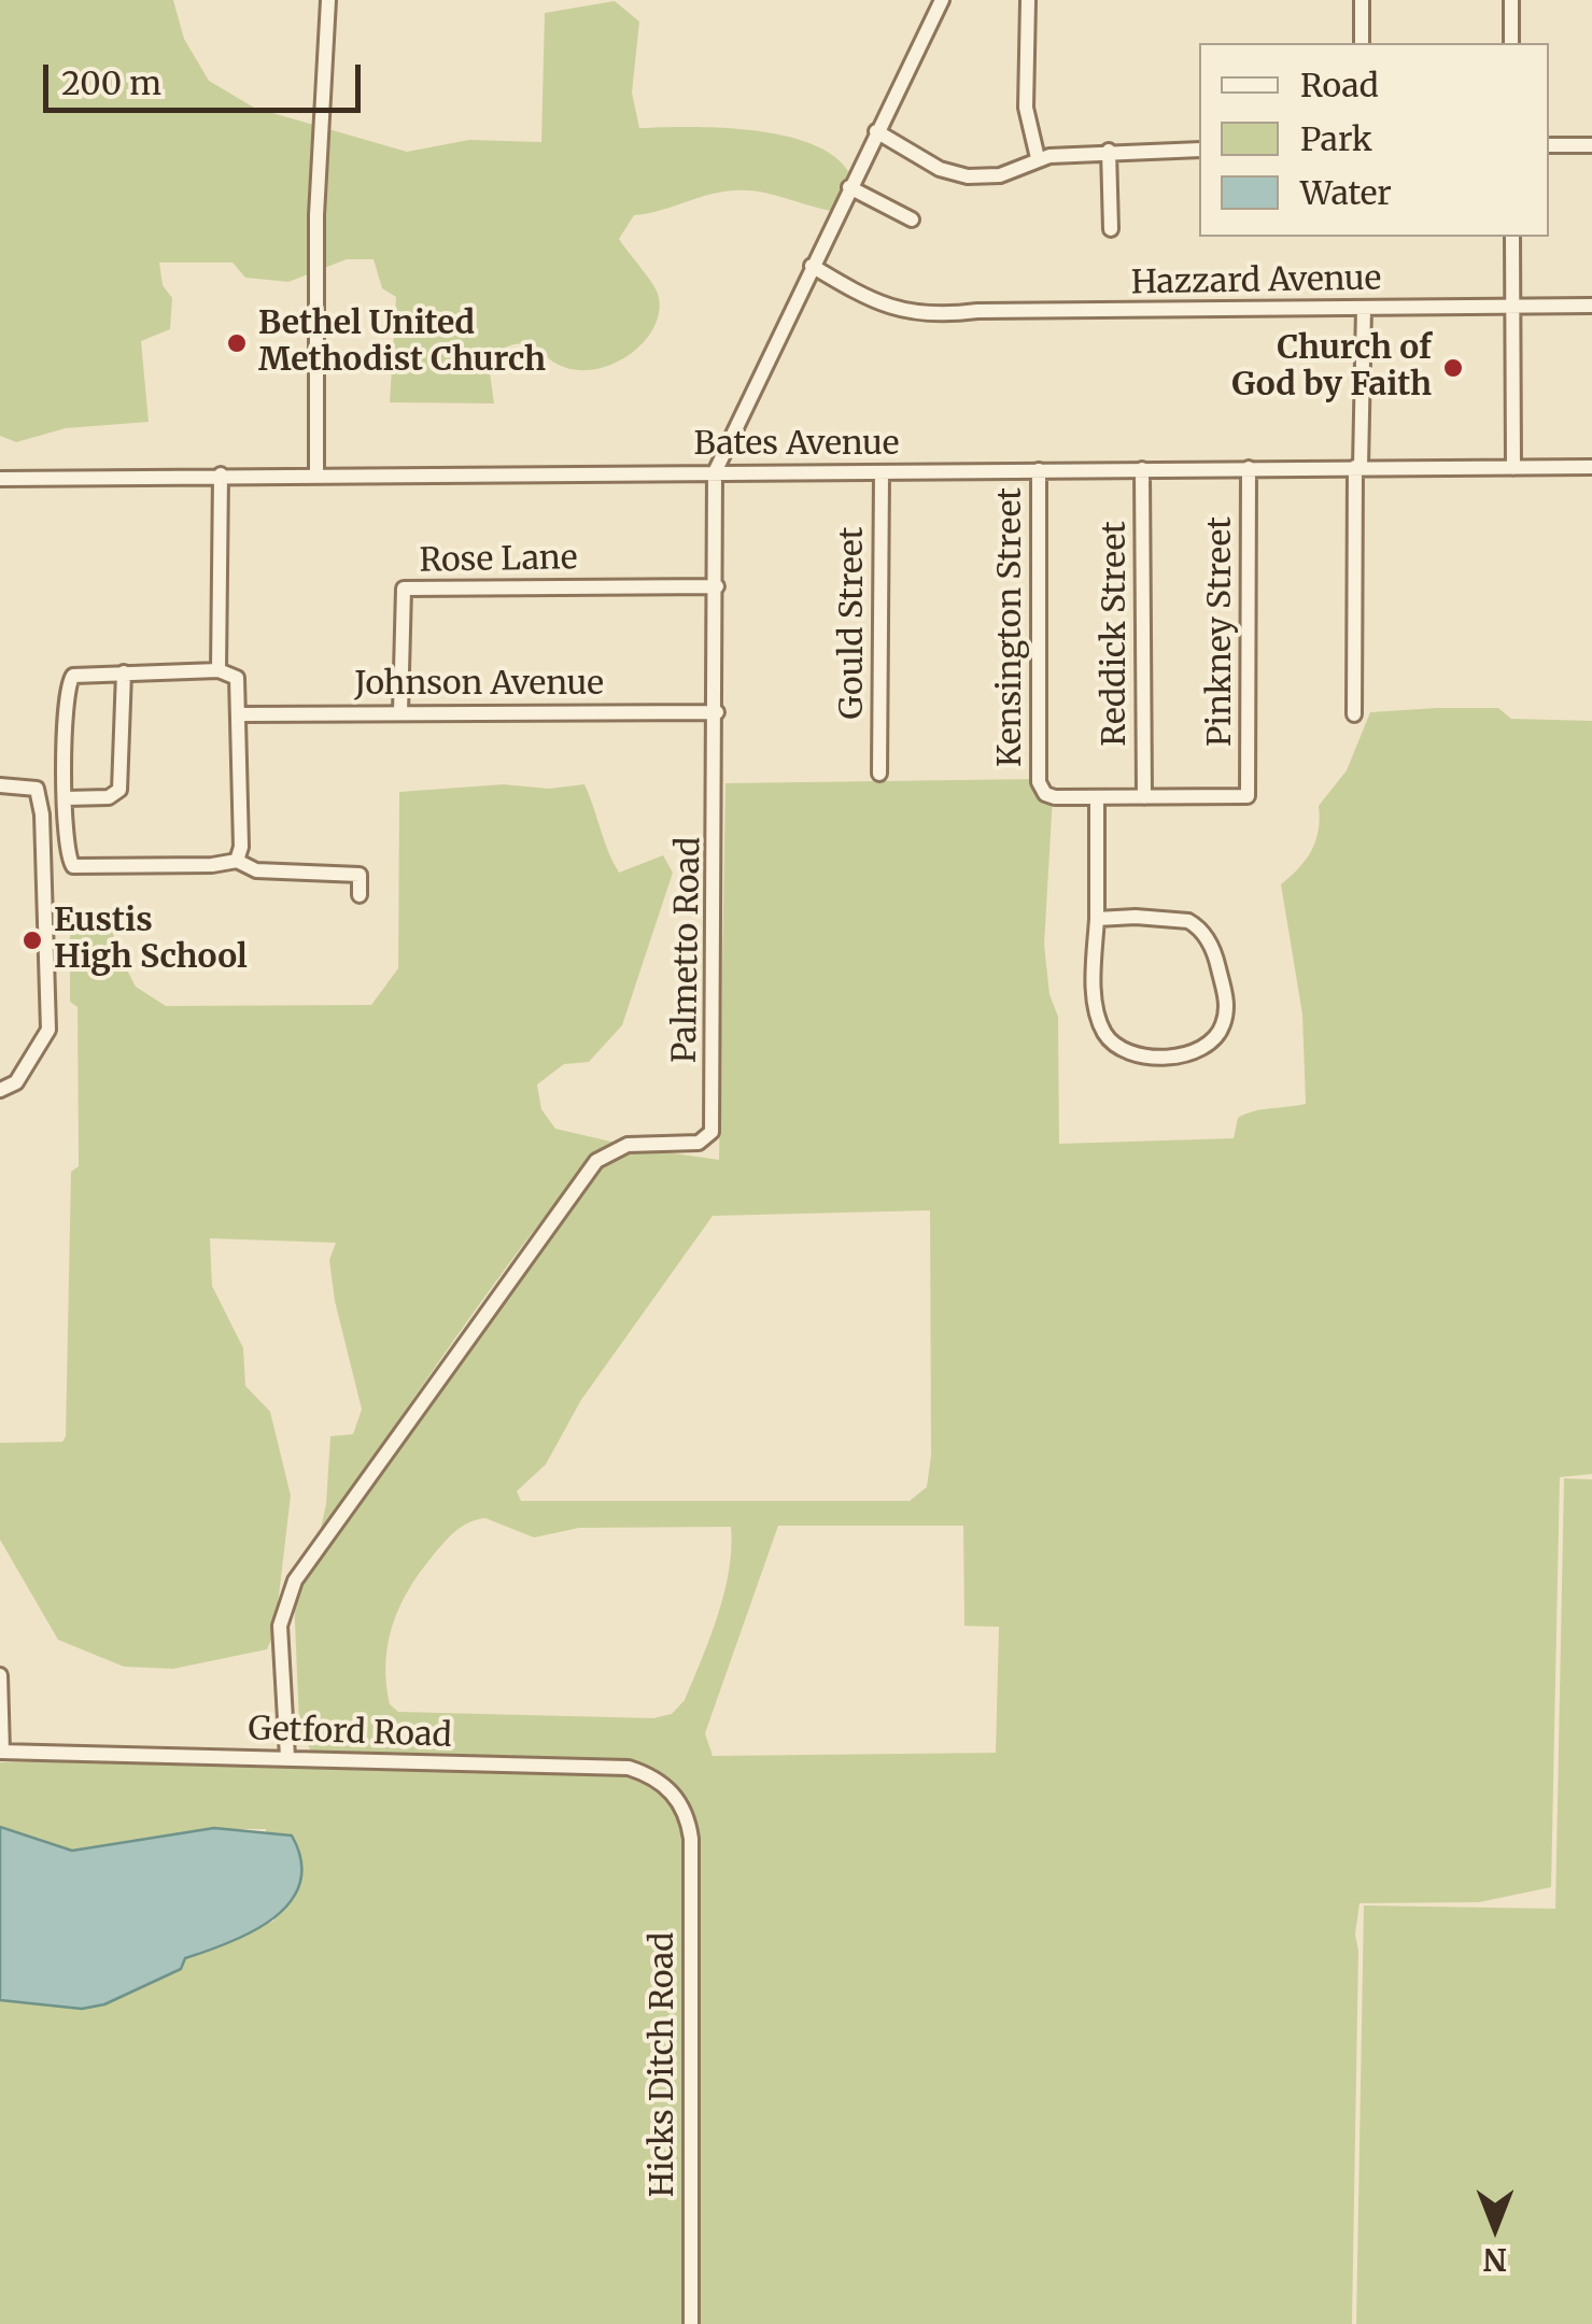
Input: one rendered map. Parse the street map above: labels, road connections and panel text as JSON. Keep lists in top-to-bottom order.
{
  "streets": {
    "street": [
      "Hazzard Avenue",
      "Bates Avenue",
      "Rose Lane",
      "Gould Street",
      "Kensington Street",
      "Pinkney Street",
      "Reddick Street",
      "Johnson Avenue",
      "Palmetto Road",
      "Getford Road",
      "Hicks Ditch Road"
    ]
  },
  "crossings": [
    ["Hazzard Avenue", "Palmetto Road"],
    ["Bates Avenue", "Gould Street"],
    ["Bates Avenue", "Kensington Street"],
    ["Bates Avenue", "Pinkney Street"],
    ["Bates Avenue", "Reddick Street"],
    ["Bates Avenue", "Palmetto Road"],
    ["Rose Lane", "Johnson Avenue"],
    ["Rose Lane", "Palmetto Road"],
    ["Kensington Street", "Pinkney Street"],
    ["Kensington Street", "Reddick Street"],
    ["Johnson Avenue", "Palmetto Road"],
    ["Palmetto Road", "Getford Road"],
    ["Getford Road", "Hicks Ditch Road"]
  ],
  "places": ["Bethel United Methodist Church", "Church of God by Faith", "Eustis High School"],
  "legend": ["Road", "Park", "Water"],
  "scale_bar": "200 m",
  "north": "bottom"
}
